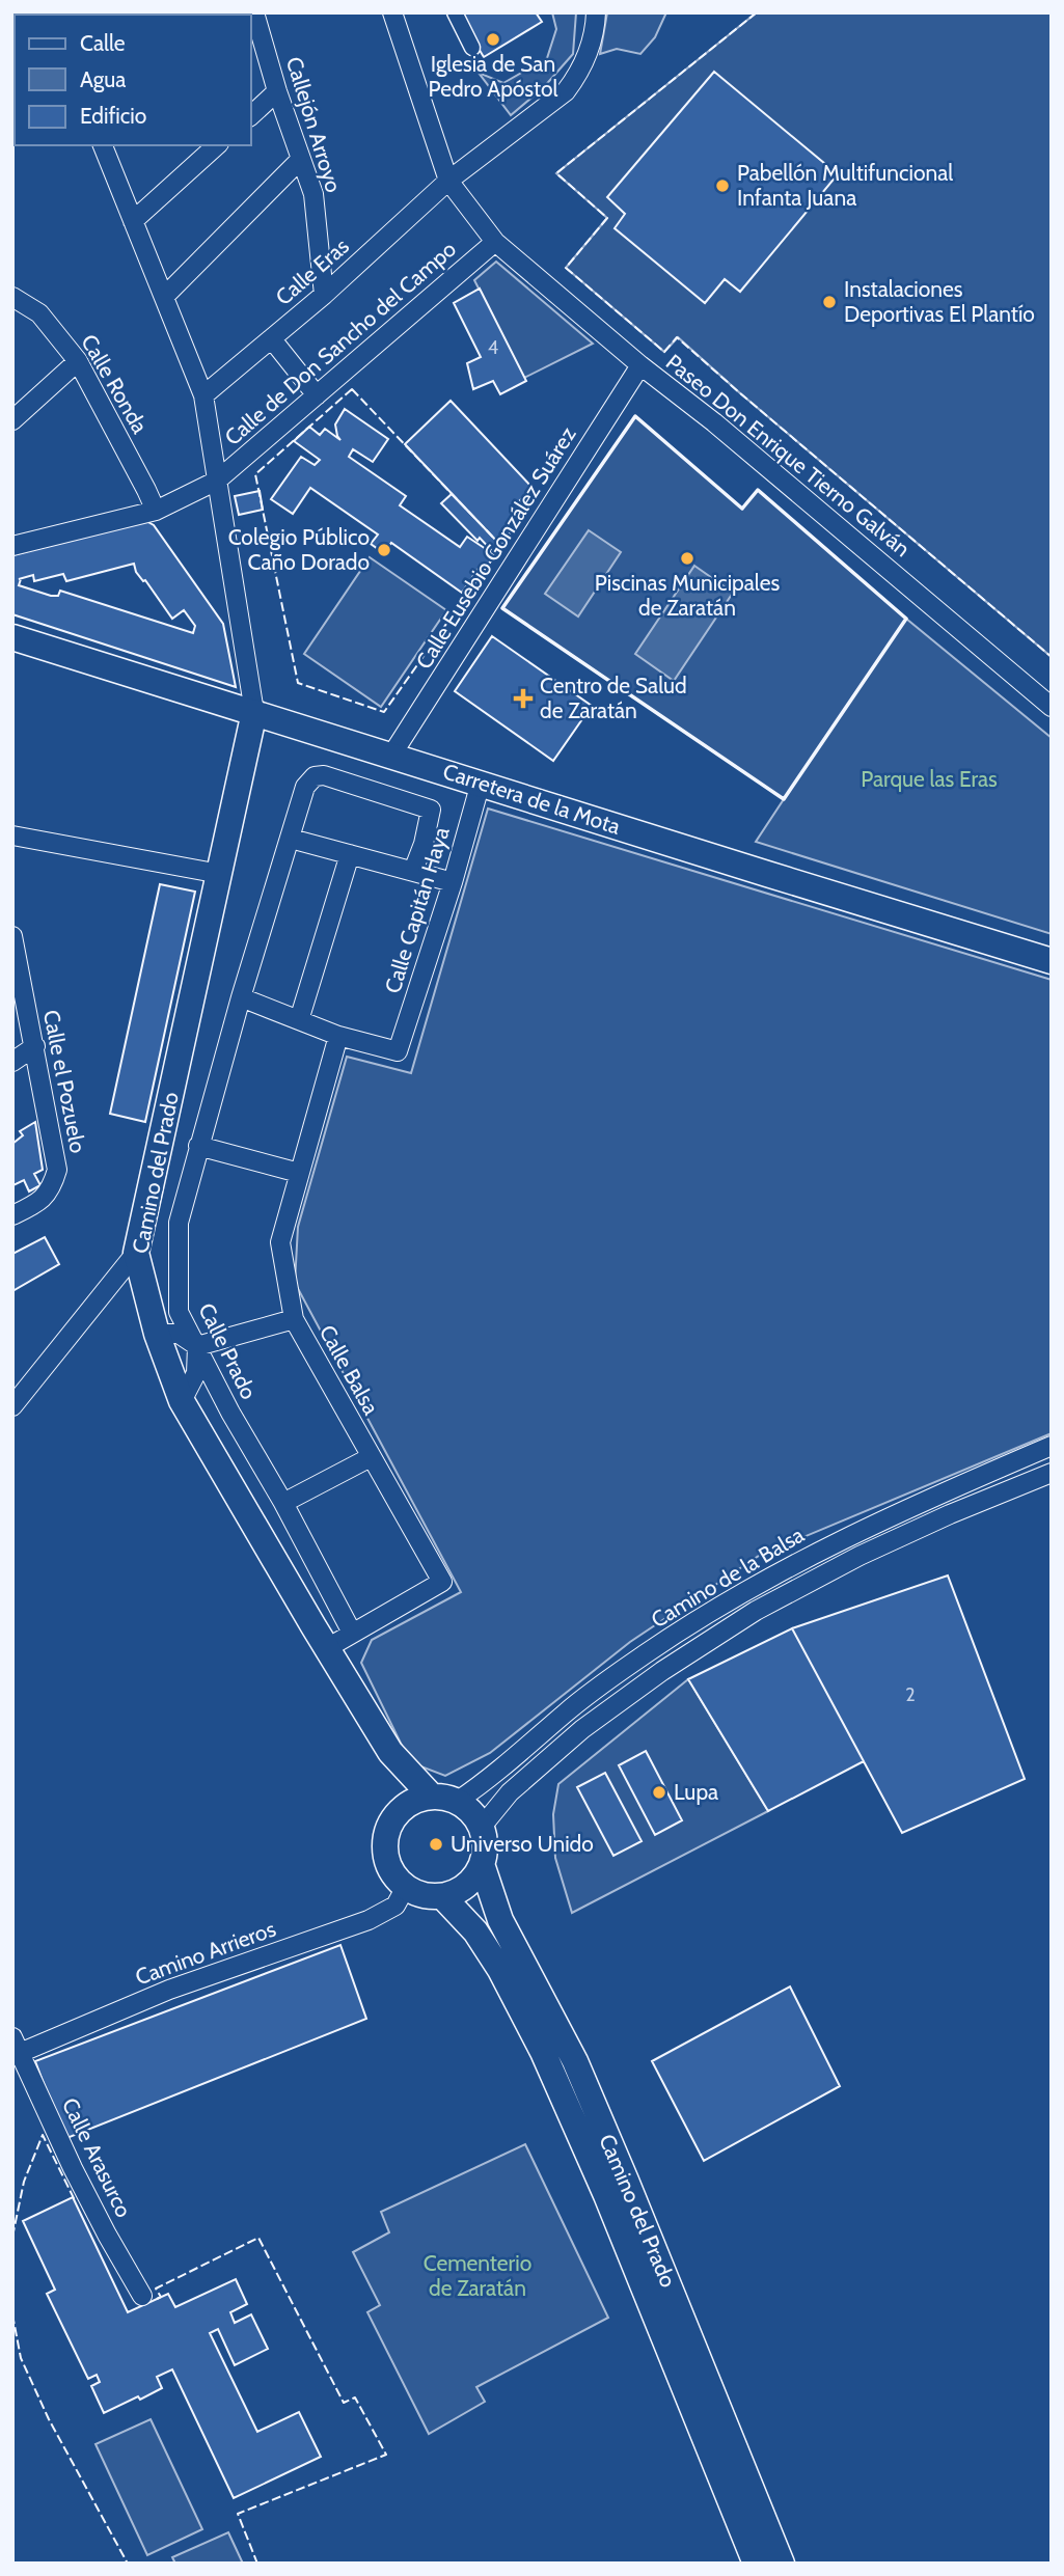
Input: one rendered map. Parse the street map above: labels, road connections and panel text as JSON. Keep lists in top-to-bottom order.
{
  "streets": {
    "main road": ["Carretera de la Mota", "Camino del Prado"],
    "street": [
      "Callejón Arroyo",
      "Calle Eras",
      "Calle de Don Sancho del Campo",
      "Calle Ronda",
      "Paseo Don Enrique Tierno Galván",
      "Calle Eusebio González Suárez",
      "Calle Capitán Haya",
      "Calle el Pozuelo",
      "Calle Prado",
      "Calle Balsa",
      "Camino de la Balsa",
      "Camino Arrieros",
      "Calle Arasurco"
    ]
  },
  "crossings": [
    ["Callejón Arroyo", "Calle Eras"],
    ["Calle Eras", "Paseo Don Enrique Tierno Galván"],
    ["Calle de Don Sancho del Campo", "Calle Ronda"],
    ["Calle de Don Sancho del Campo", "Paseo Don Enrique Tierno Galván"],
    ["Paseo Don Enrique Tierno Galván", "Calle Eusebio González Suárez"],
    ["Calle Eusebio González Suárez", "Carretera de la Mota"],
    ["Carretera de la Mota", "Calle Capitán Haya"],
    ["Carretera de la Mota", "Camino del Prado"],
    ["Calle Capitán Haya", "Calle Balsa"],
    ["Camino del Prado", "Calle Balsa"],
    ["Camino del Prado", "Camino de la Balsa"],
    ["Camino del Prado", "Camino Arrieros"],
    ["Calle Prado", "Calle Balsa"],
    ["Camino de la Balsa", "Camino Arrieros"],
    ["Camino Arrieros", "Calle Arasurco"]
  ],
  "parks": ["Parque las Eras", "Cementerio de Zaratán"],
  "places": {
    "other": [
      "Iglesia de San Pedro Apóstol",
      "Pabellón Multifuncional Infanta Juana",
      "Instalaciones Deportivas El Plantío",
      "Colegio Público Caño Dorado",
      "Piscinas Municipales de Zaratán",
      "Lupa",
      "Universo Unido"
    ],
    "health": ["Centro de Salud de Zaratán"]
  },
  "house_numbers": ["4", "2"],
  "legend": ["Calle", "Agua", "Edificio"]
}
